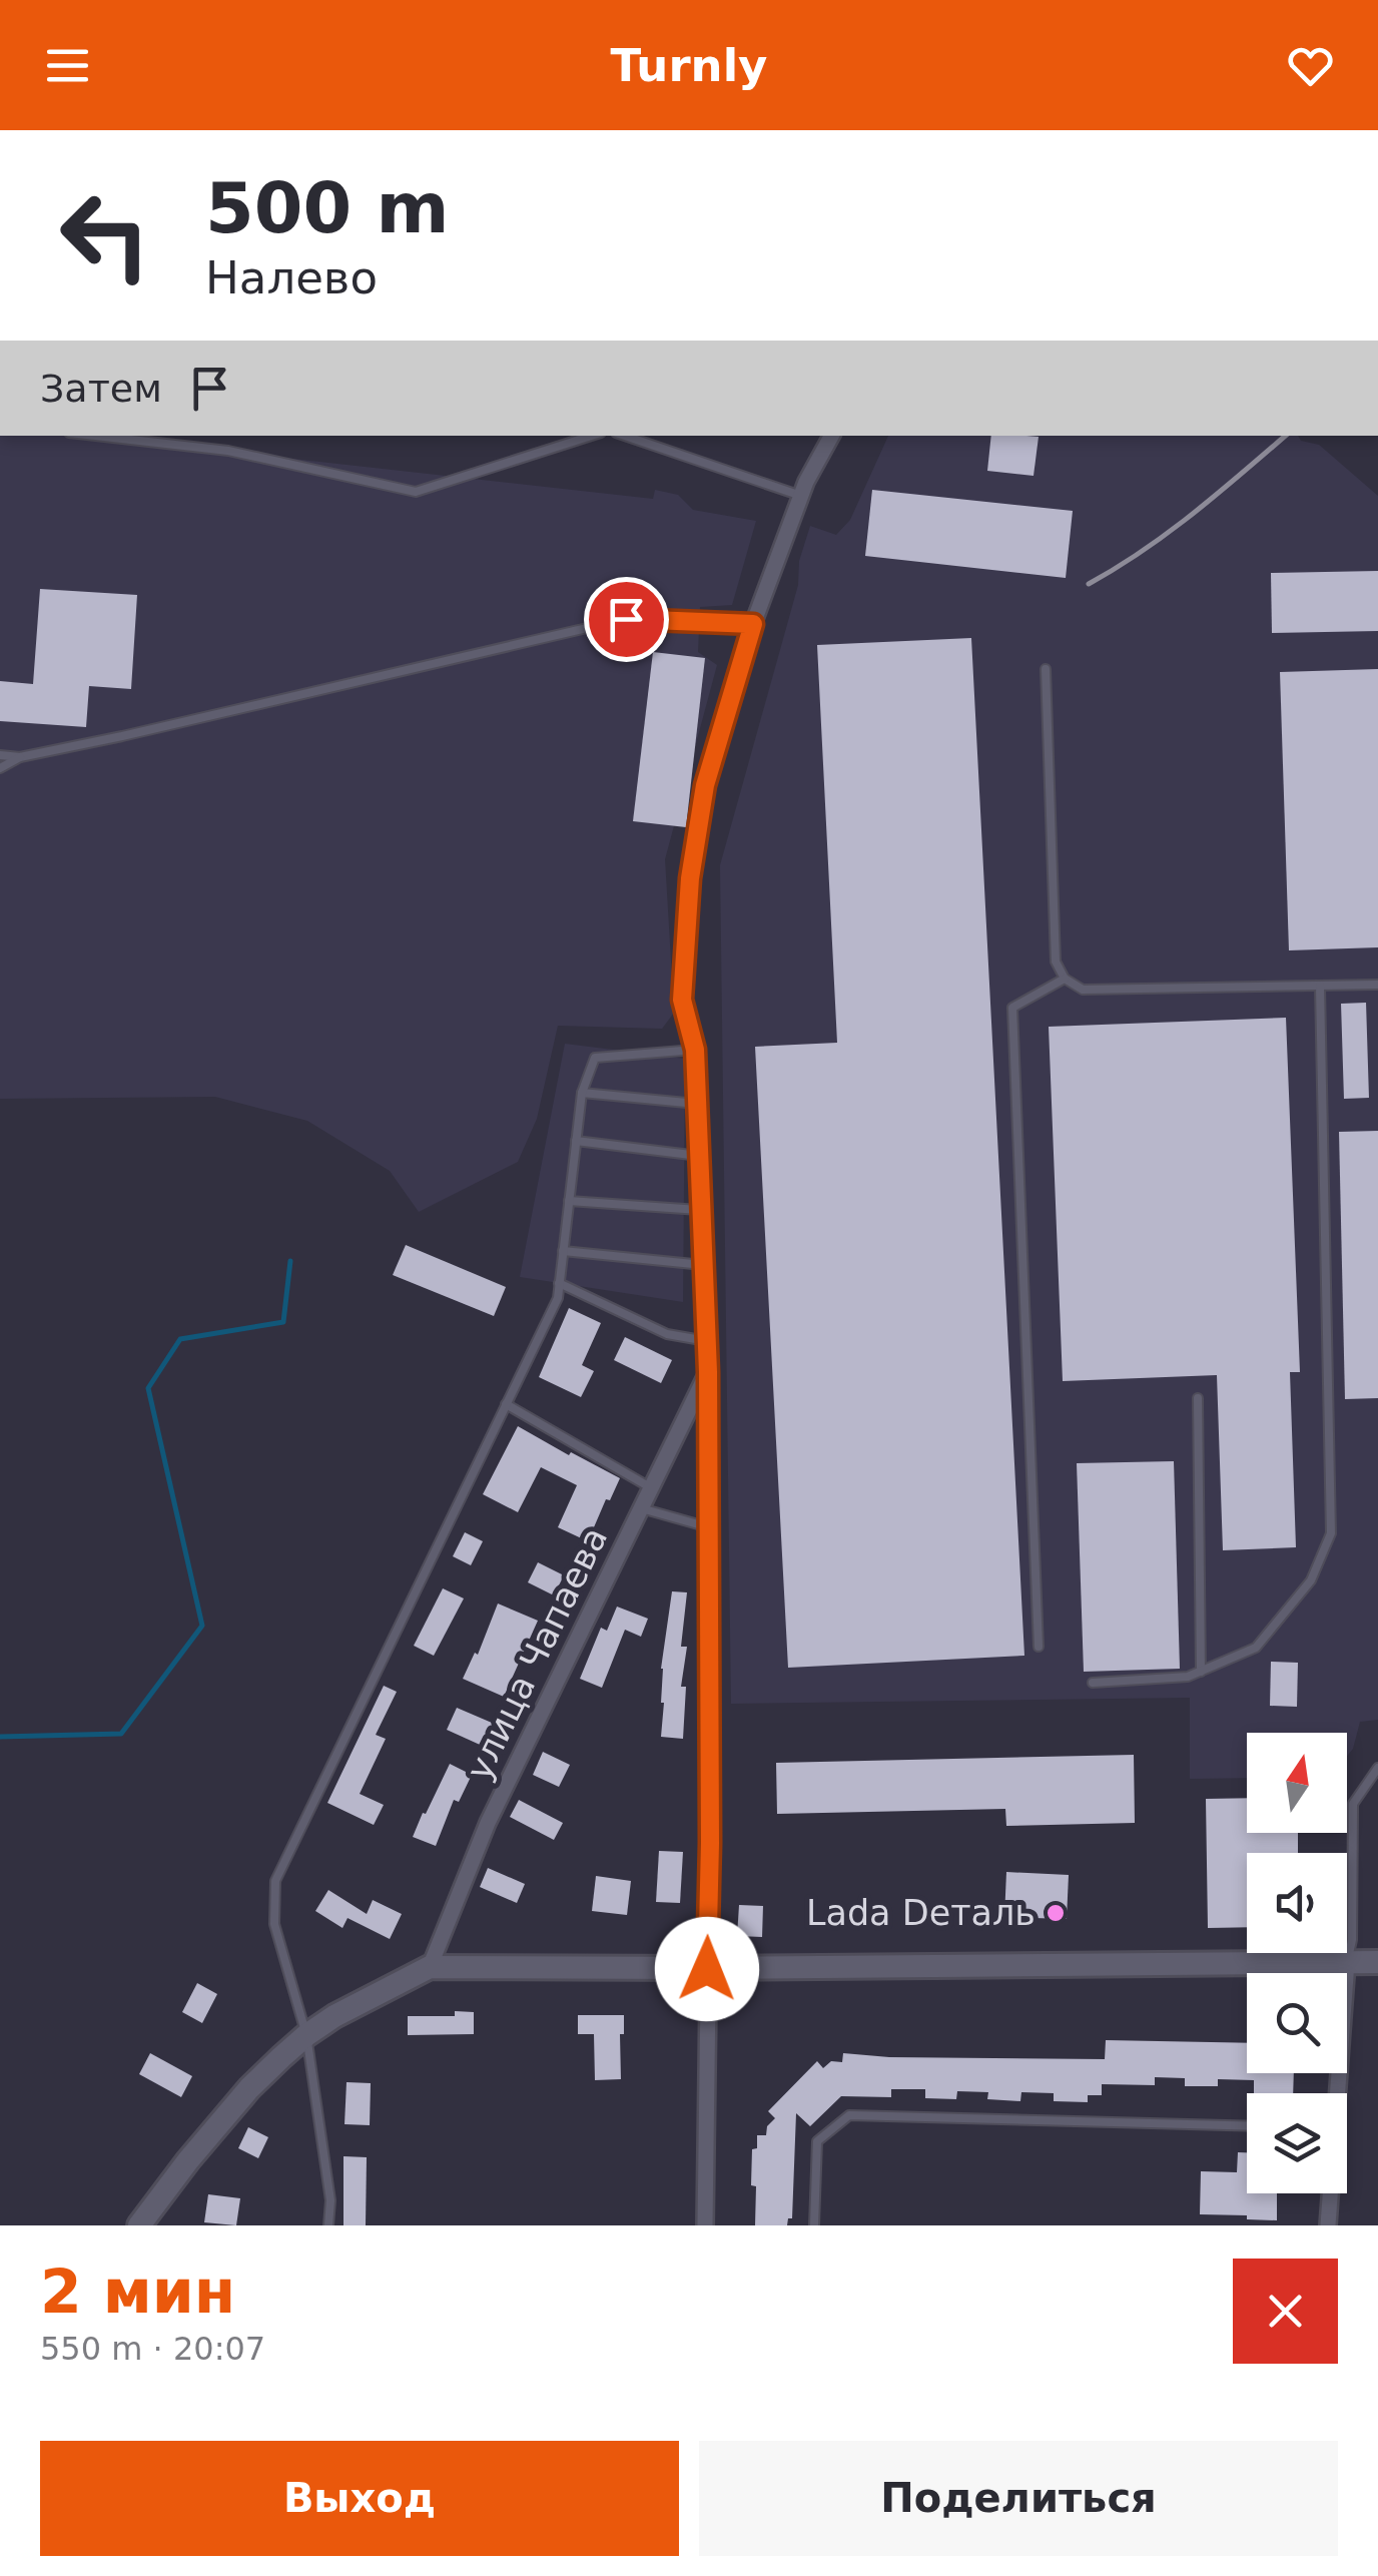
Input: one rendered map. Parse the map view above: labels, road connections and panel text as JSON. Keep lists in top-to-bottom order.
{
  "streets": {
    "street": ["улица Чапаева"]
  },
  "places": ["Lada Dеталь"],
  "north": "top",
  "page": {
    "header": "Turnly",
    "turn": ["500 m", "Налево"],
    "then": "Затем",
    "heading": ["2 мин", "550 m · 20:07"],
    "buttons": ["Выход", "Поделиться"]
  }
}
